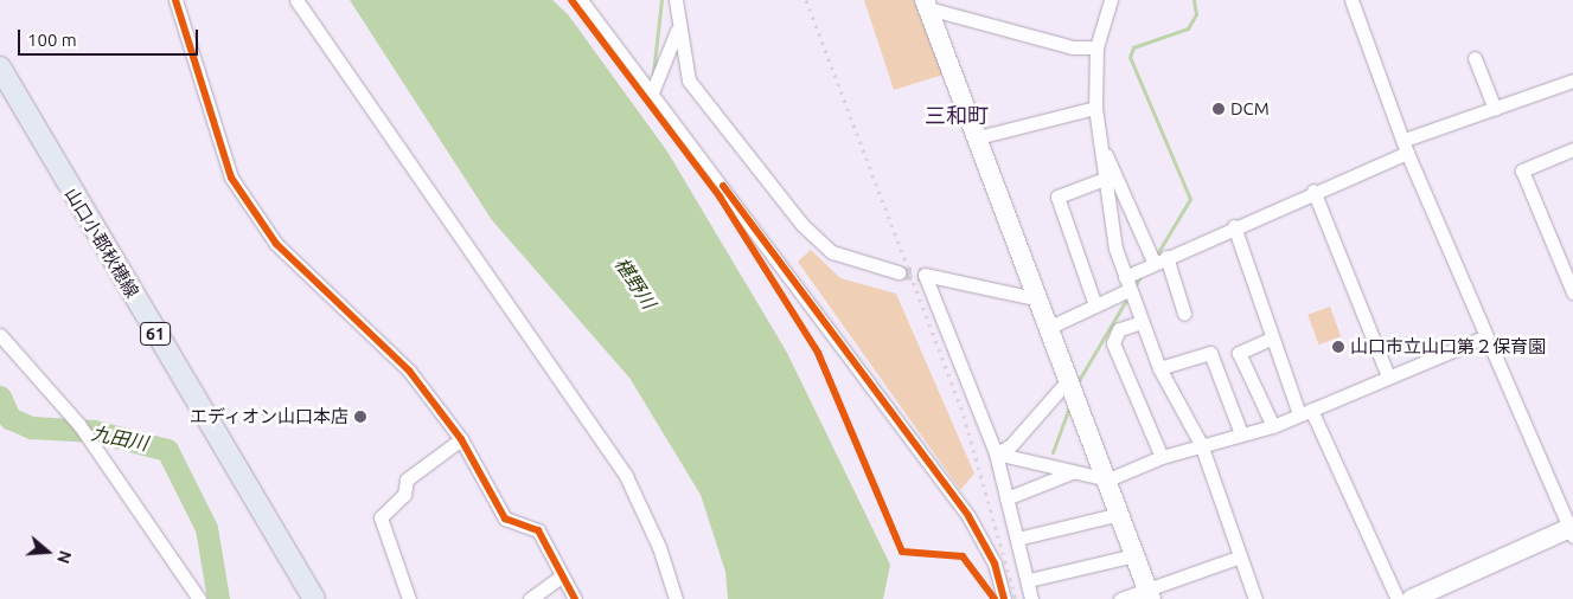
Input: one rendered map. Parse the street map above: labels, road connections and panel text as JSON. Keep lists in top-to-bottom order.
{
  "streets": {
    "main road": ["山口小郡秋穂線", "61"]
  },
  "districts": ["三和町"],
  "water": ["椹野川", "九田川"],
  "places": ["DCM", "山口市立山口第２保育園", "エディオン山口本店"],
  "scale_bar": "100 m",
  "north": "right"
}
